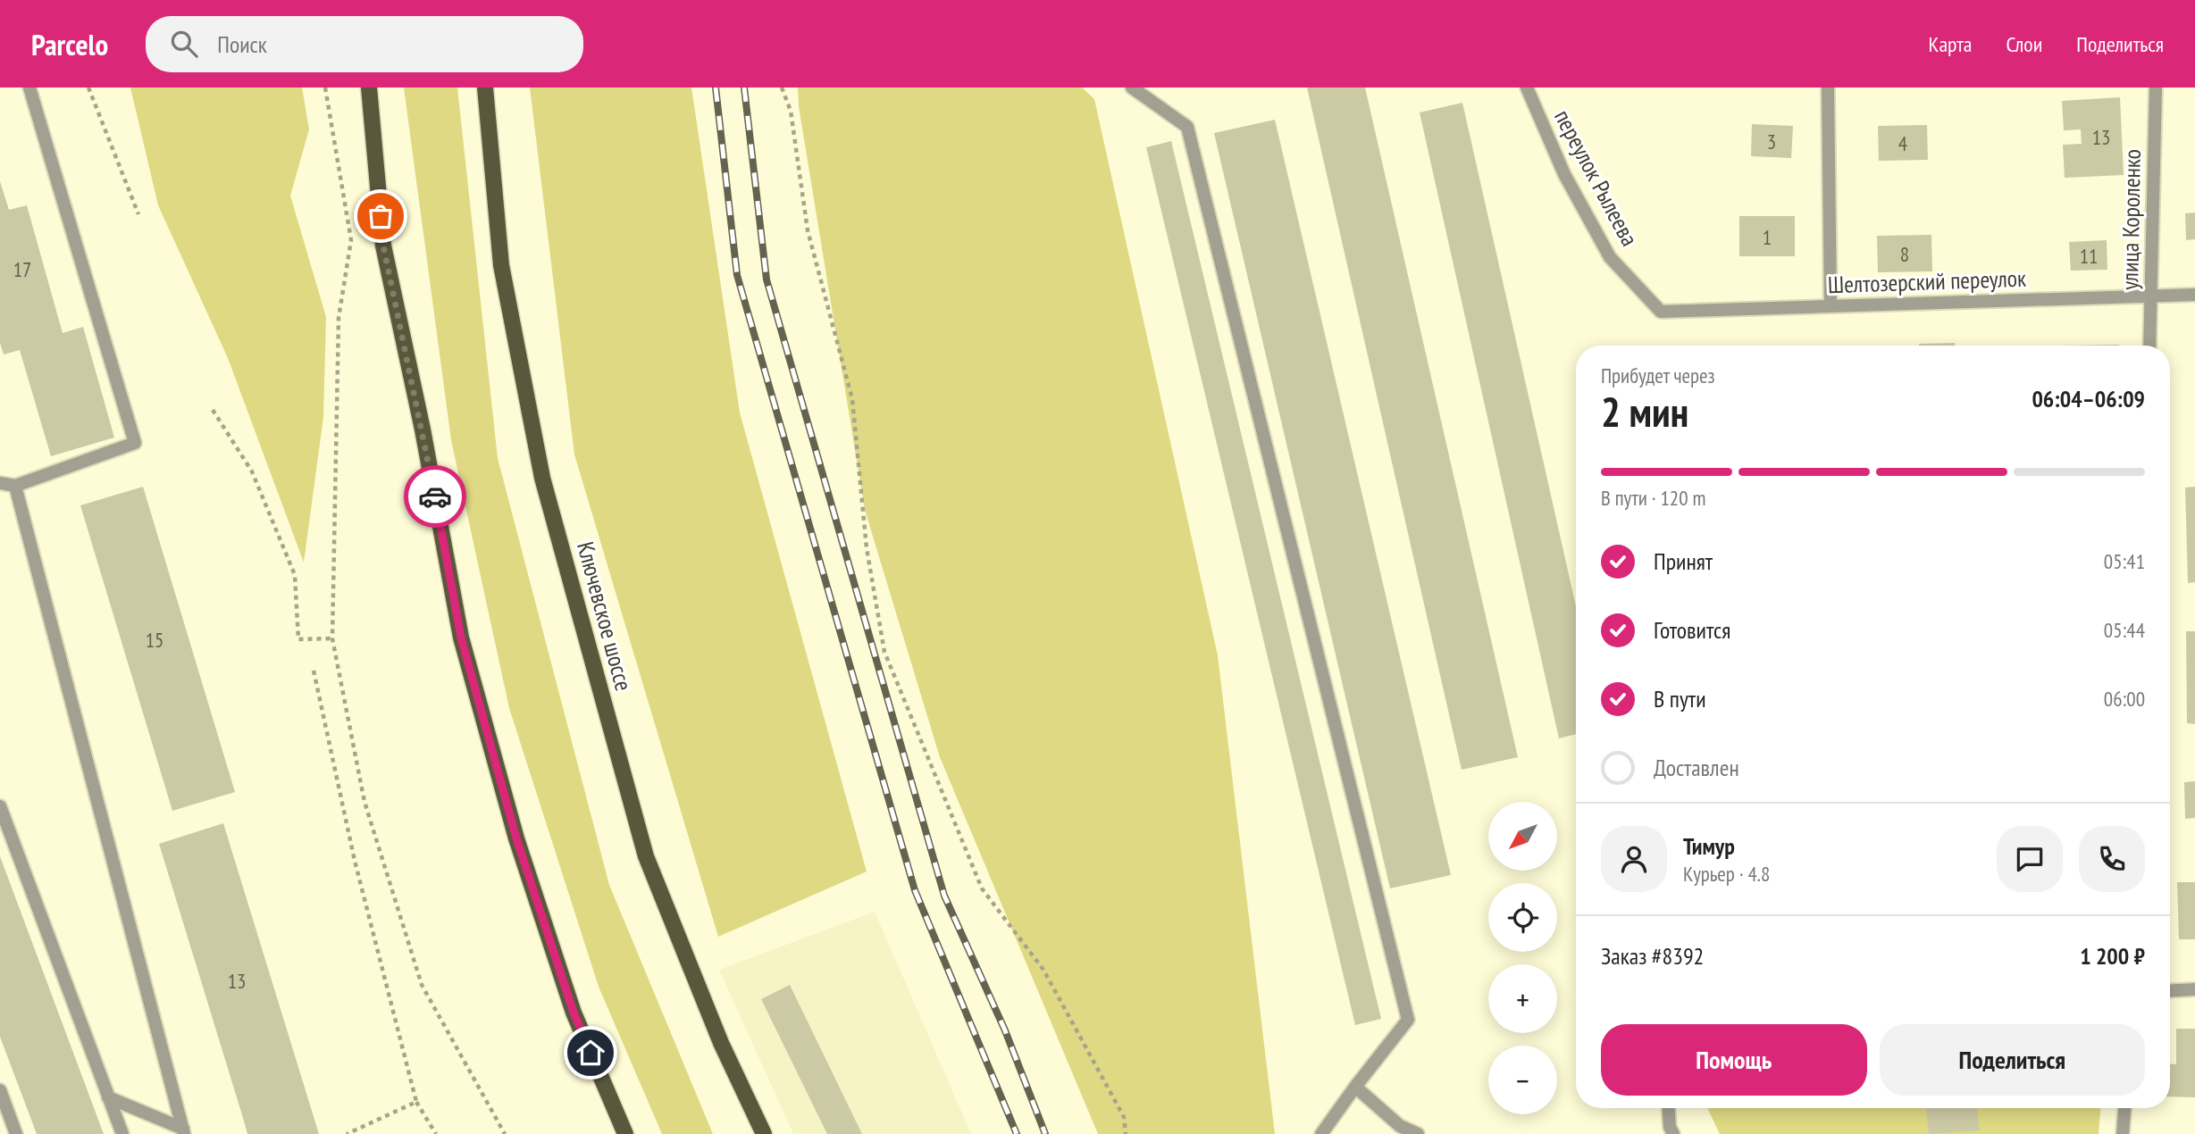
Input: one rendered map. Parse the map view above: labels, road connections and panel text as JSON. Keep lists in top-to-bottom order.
{
  "streets": {
    "main road": ["Ключевское шоссе"],
    "street": ["переулок Рылеева", "улица Короленко", "Шелтозерский переулок"]
  },
  "crossings": [
    ["переулок Рылеева", "Шелтозерский переулок"],
    ["улица Короленко", "Шелтозерский переулок"]
  ],
  "house_numbers": [
    "13",
    "3",
    "4",
    "1",
    "8",
    "11",
    "17",
    "15",
    "13"
  ],
  "north": "bottom left",
  "page": {
    "header": "Parcelo",
    "search": "Поиск",
    "nav": ["Карта", "Слои", "Поделиться"],
    "heading": ["2 мин", "Прибудет через", "06:04–06:09"],
    "panel": [
      "Тимур",
      "Курьер · 4.8",
      "Заказ #8392",
      "1 200 ₽"
    ],
    "bar": "В пути · 120 m",
    "list": [
      ["Принят", "05:41"],
      ["Готовится", "05:44"],
      ["В пути", "06:00"],
      "Доставлен"
    ],
    "map_buttons": ["+", "−"],
    "buttons": ["Помощь", "Поделиться"]
  }
}
